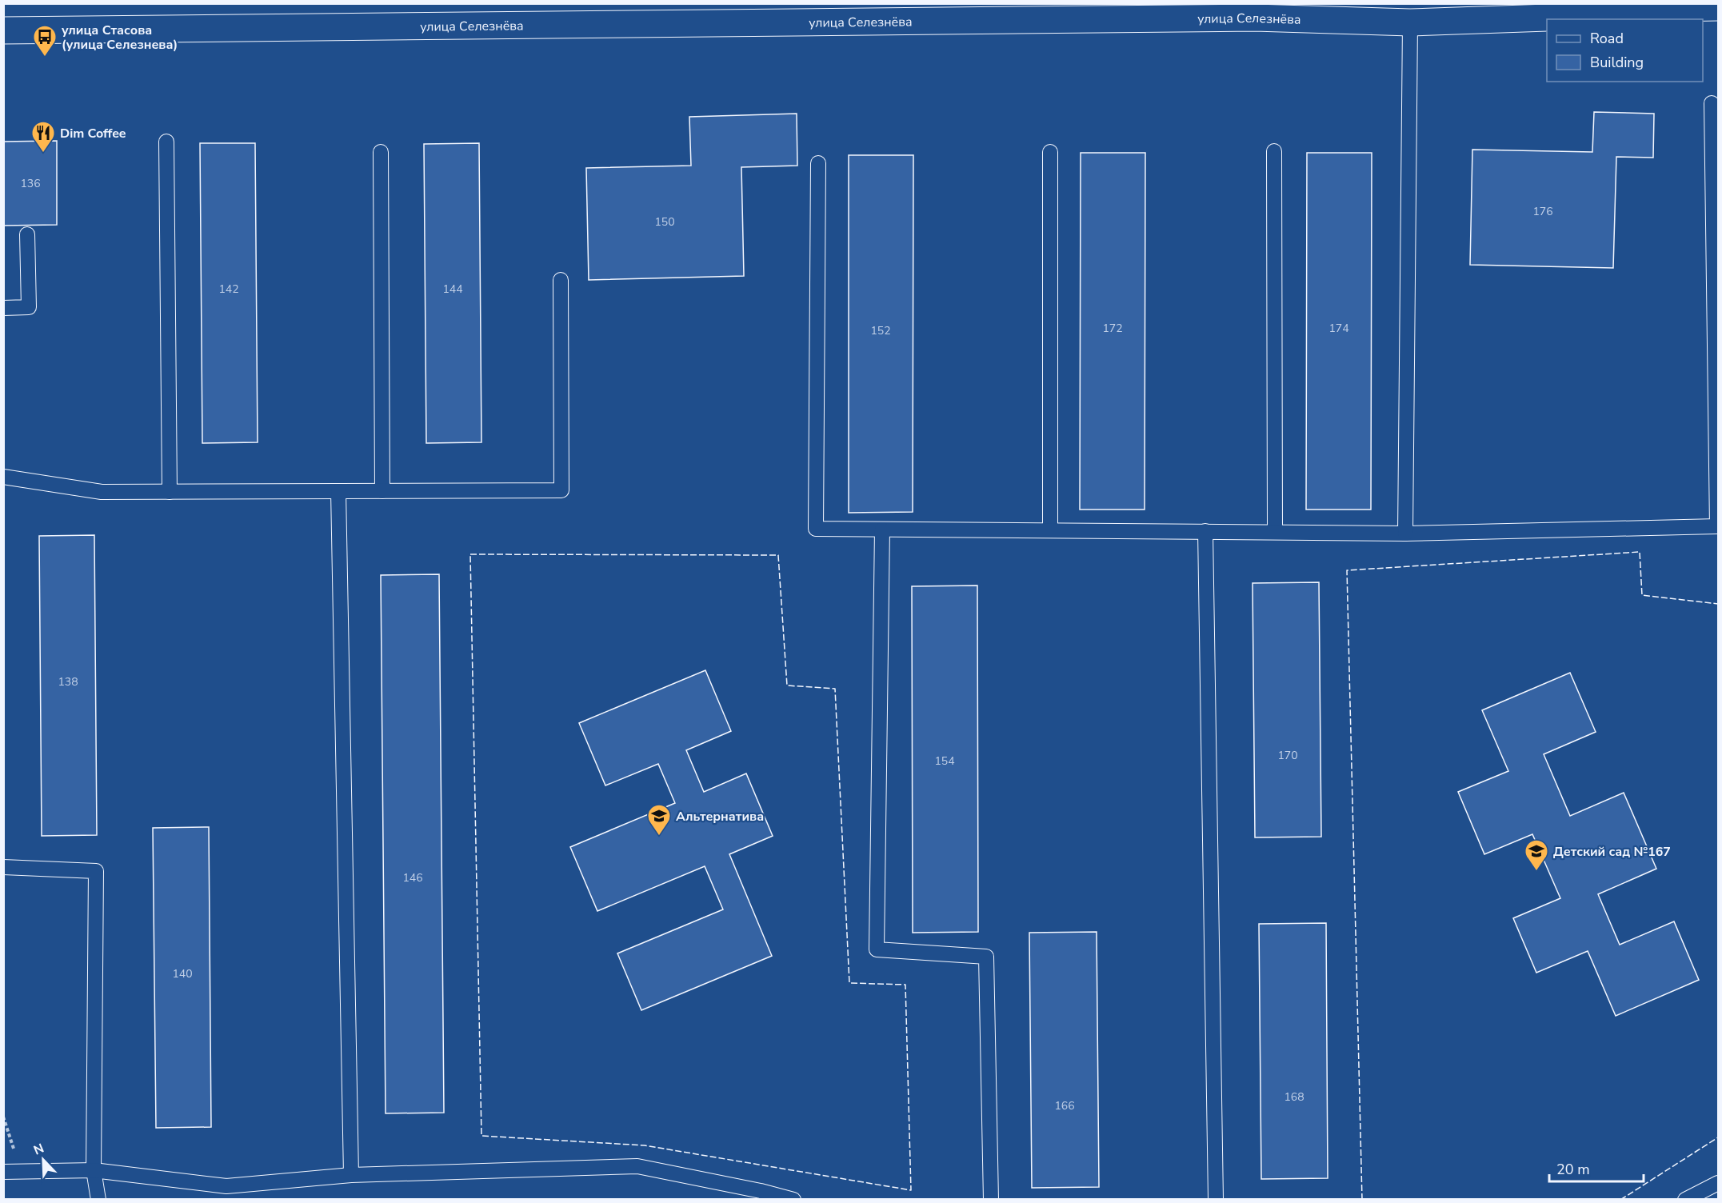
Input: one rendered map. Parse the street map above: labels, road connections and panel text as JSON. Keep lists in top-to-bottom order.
{
  "streets": {
    "main road": ["улица Селезнёва"]
  },
  "places": {
    "bus stop": ["улица Стасова (улица Селезнева)"],
    "restaurant": ["Dim Coffee"],
    "school or university": ["Альтернатива", "Детский сад №167"]
  },
  "house_numbers": [
    "136",
    "176",
    "150",
    "142",
    "144",
    "172",
    "174",
    "152",
    "138",
    "170",
    "154",
    "146",
    "140",
    "168",
    "166"
  ],
  "legend": ["Road", "Building"],
  "scale_bar": "20 m",
  "north": "top left"
}
